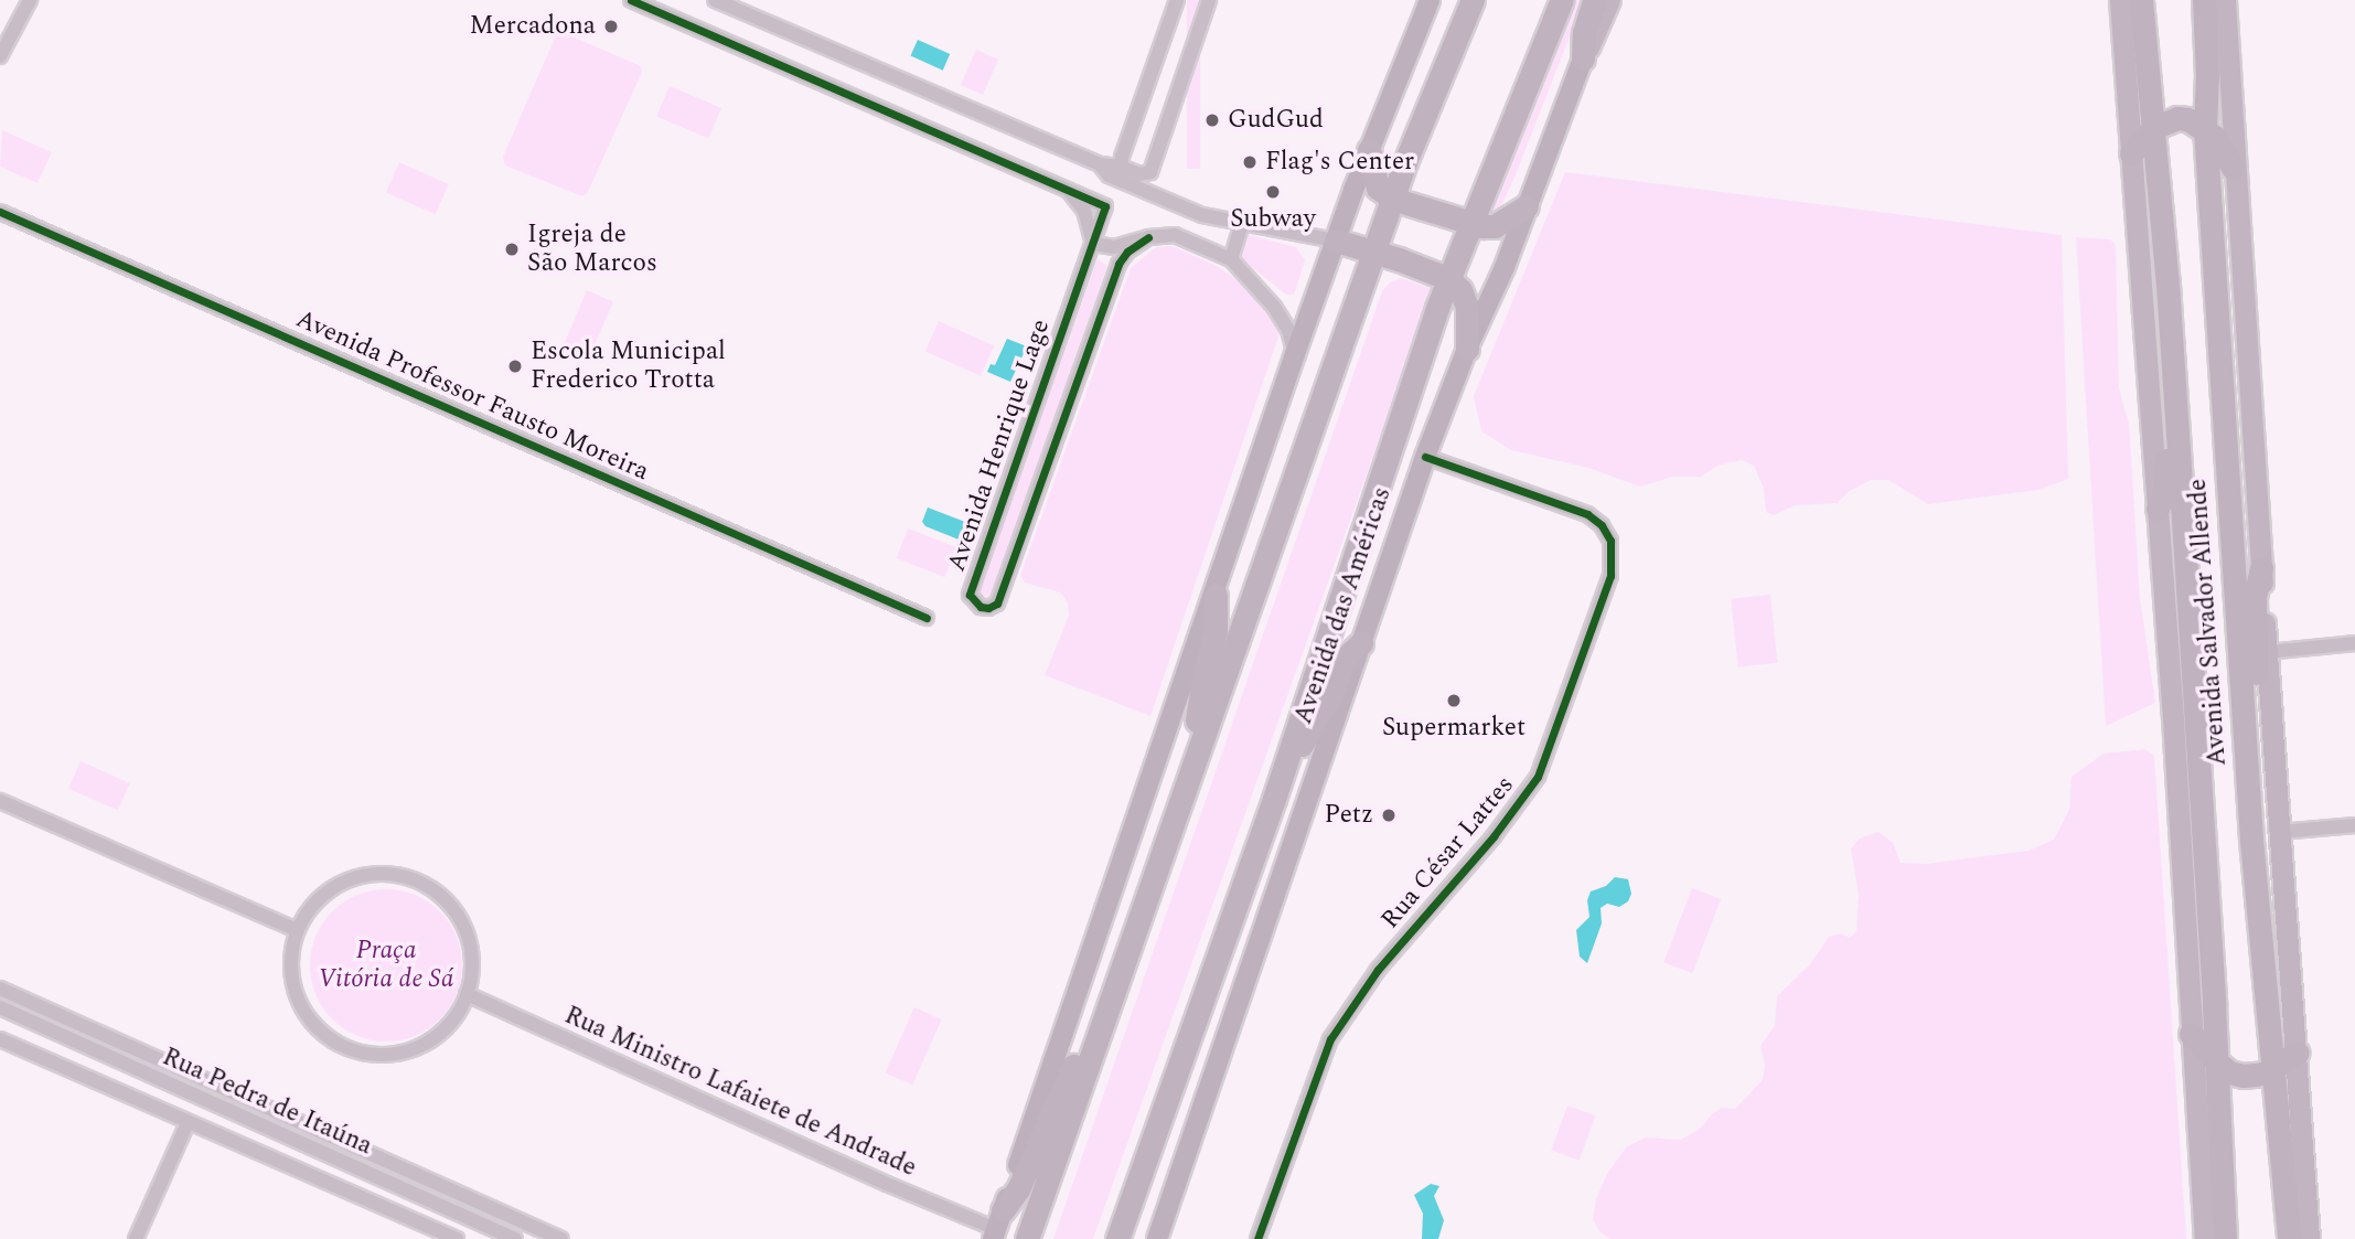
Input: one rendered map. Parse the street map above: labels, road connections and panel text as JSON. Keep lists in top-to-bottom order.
{
  "streets": {
    "highway": ["Avenida das Américas", "Avenida Salvador Allende"],
    "street": [
      "Avenida Professor Fausto Moreira",
      "Avenida Henrique Lage",
      "Rua César Lattes",
      "Rua Ministro Lafaiete de Andrade",
      "Rua Pedra de Itaúna"
    ]
  },
  "crossings": [
    ["Avenida das Américas", "Rua César Lattes"]
  ],
  "parks": ["Praça Vitória de Sá"],
  "places": [
    "Mercadona",
    "GudGud",
    "Flag's Center",
    "Subway",
    "Igreja de São Marcos",
    "Escola Municipal Frederico Trotta",
    "Supermarket",
    "Petz"
  ]
}
